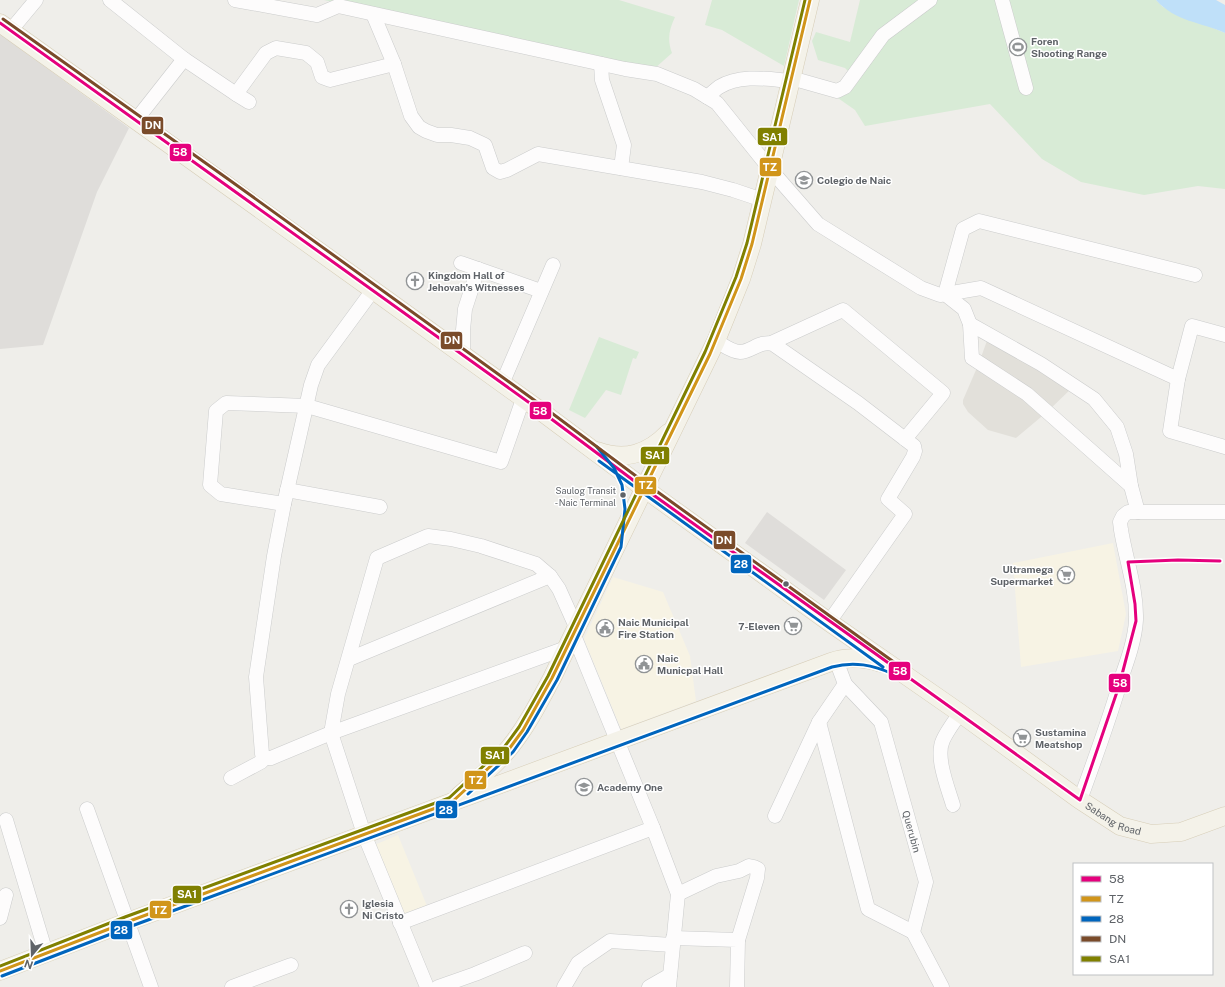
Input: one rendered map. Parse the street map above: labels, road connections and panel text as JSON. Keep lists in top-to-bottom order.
{
  "streets": {
    "main road": ["Sabang Road"],
    "street": ["Querubin"]
  },
  "places": {
    "sports": ["Foren Shooting Range"],
    "school or university": ["Colegio de Naic", "Academy One"],
    "church": ["Kingdom Hall of Jehovah's Witnesses", "Iglesia Ni Cristo"],
    "other": ["Saulog Transit - Naic Terminal"],
    "supermarket": ["Ultramega Supermarket", "7-Eleven", "Sustamina Meatshop"],
    "public building": ["Naic Municipal Fire Station", "Naic Municpal Hall"]
  },
  "lines": [
    "transit line TZ",
    "transit line SA1",
    "transit line DN",
    "transit line 58",
    "transit line 28"
  ],
  "legend": [
    "58",
    "TZ",
    "28",
    "DN",
    "SA1"
  ],
  "north": "bottom"
}
